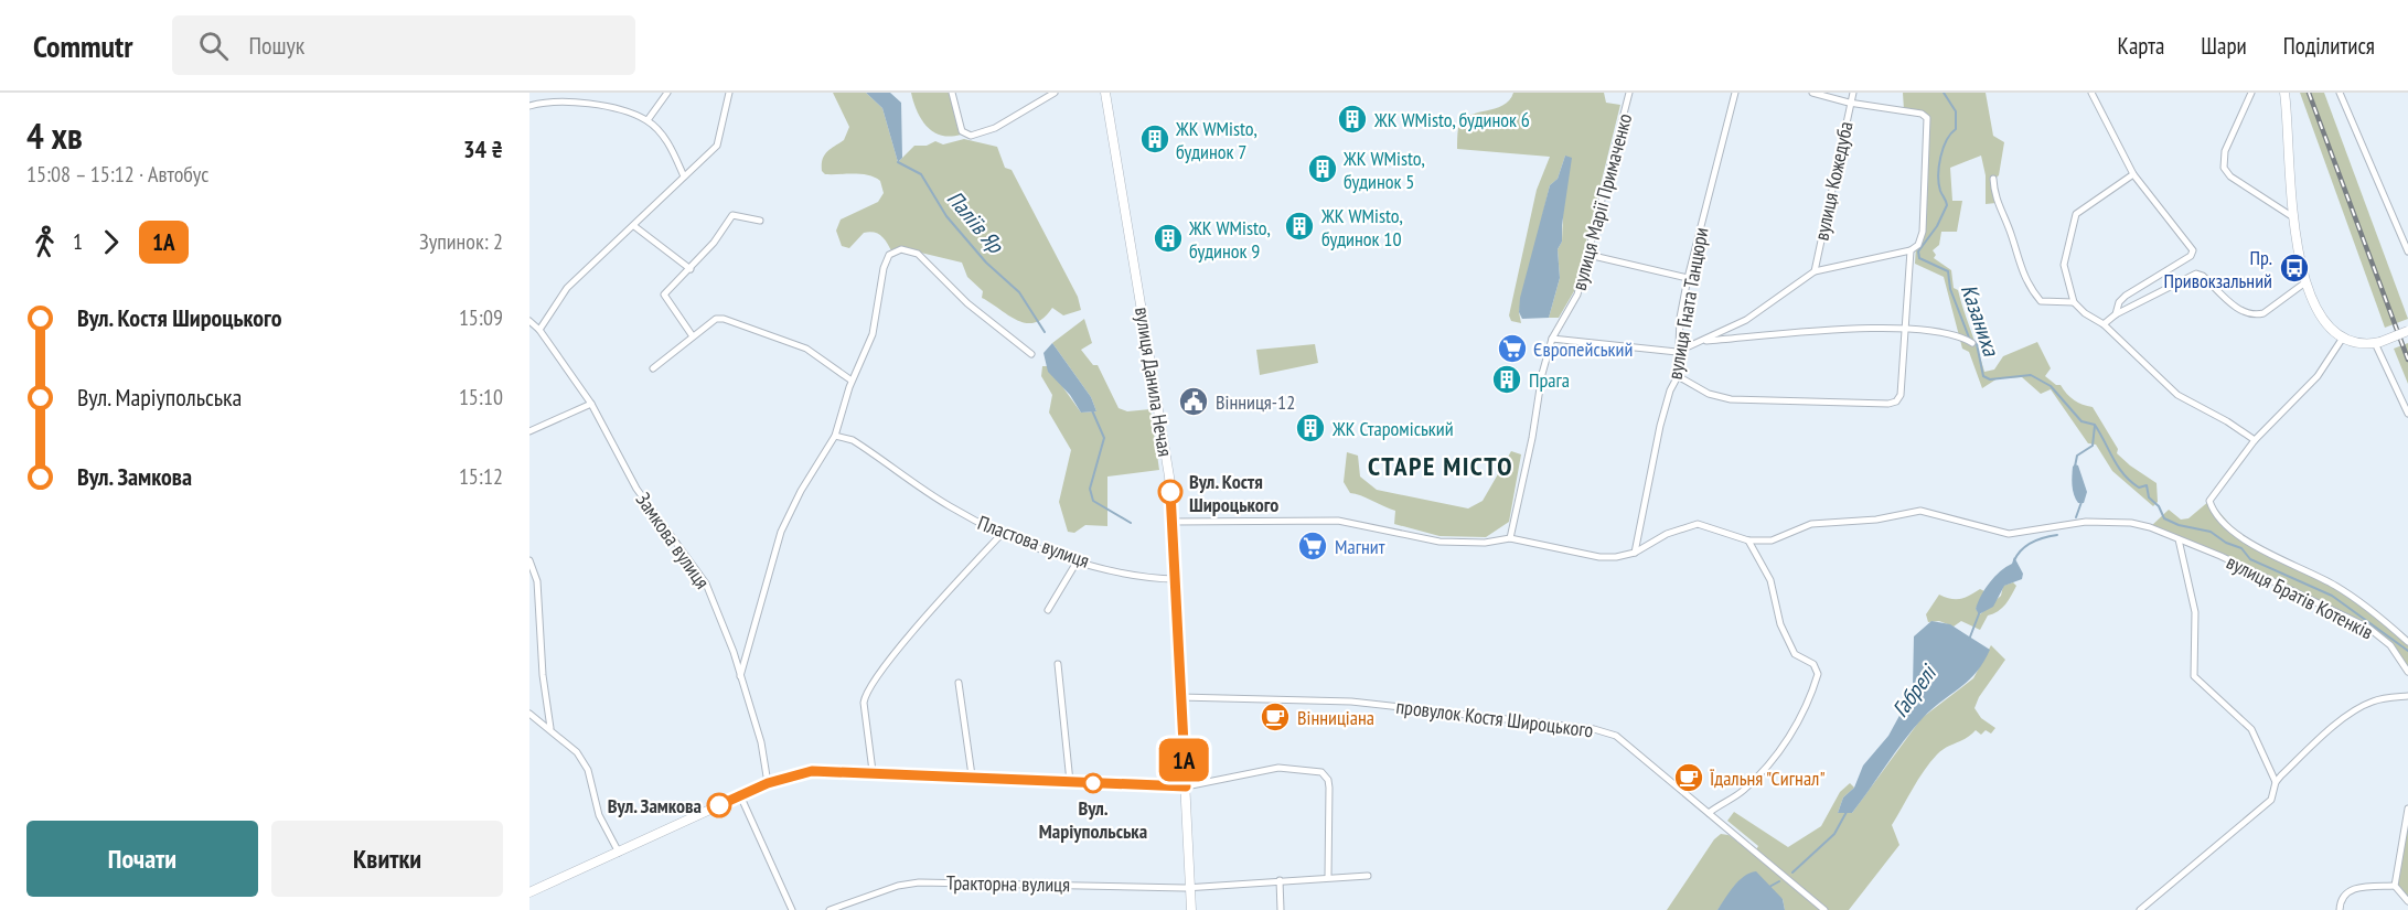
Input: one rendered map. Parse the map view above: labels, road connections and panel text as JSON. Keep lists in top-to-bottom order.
{
  "streets": {
    "main road": ["вулиця Данила Нечая"],
    "street": [
      "вулиця Кожедуба",
      "вулиця Марії Примаченко",
      "вулиця Гната Танцюри",
      "Замкова вулиця",
      "Пластова вулиця",
      "вулиця Братів Котенків",
      "провулок Костя Широцького",
      "Тракторна вулиця"
    ]
  },
  "crossings": [
    ["вулиця Данила Нечая", "Пластова вулиця"],
    ["вулиця Данила Нечая", "провулок Костя Широцького"],
    ["вулиця Данила Нечая", "Тракторна вулиця"]
  ],
  "districts": ["СТАРЕ МІСТО"],
  "water": ["Паліїв Яр", "Казаниха", "Габрелі"],
  "places": {
    "building": [
      "ЖК WMisto, будинок 6",
      "ЖК WMisto, будинок 7",
      "ЖК WMisto, будинок 5",
      "ЖК WMisto, будинок 10",
      "ЖК WMisto, будинок 9",
      "Прага",
      "ЖК Староміський"
    ],
    "bus stop": ["Пр. Привокзальний"],
    "supermarket": ["Європейський", "Магнит"],
    "public building": ["Вінниця-12"],
    "other": ["Вул. Костя Широцького", "Вул. Маріупольська", "Вул. Замкова"],
    "cafe": ["Вінниціана", "Їдальня \"Сигнал\""]
  },
  "lines": ["bus line 1А"],
  "page": {
    "header": "Commutr",
    "search": "Пошук",
    "nav": ["Карта", "Шари", "Поділитися"],
    "heading": ["4 хв", "15:08 – 15:12 · Автобус", "34 ₴"],
    "on_map": "1А",
    "legs": ["1", "1А", "Зупинок: 2"],
    "list": [
      {
        "name": "Вул. Костя Широцького",
        "value": "15:09"
      },
      {
        "name": "Вул. Маріупольська",
        "value": "15:10"
      },
      {
        "name": "Вул. Замкова",
        "value": "15:12"
      }
    ],
    "buttons": ["Почати", "Квитки"]
  }
}
